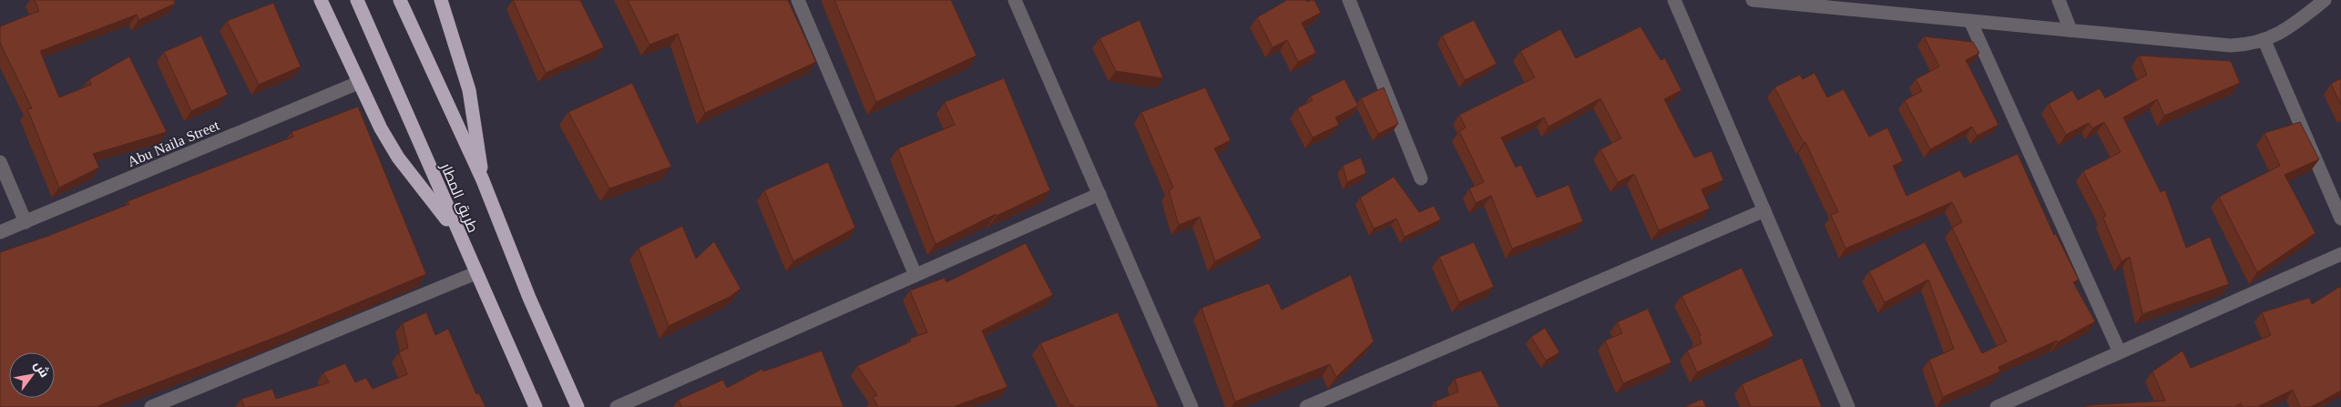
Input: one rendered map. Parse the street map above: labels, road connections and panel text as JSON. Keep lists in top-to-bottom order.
{
  "streets": {
    "highway": ["طريق المطار"],
    "street": ["Abu Naila Street"]
  },
  "north": "top right"
}
